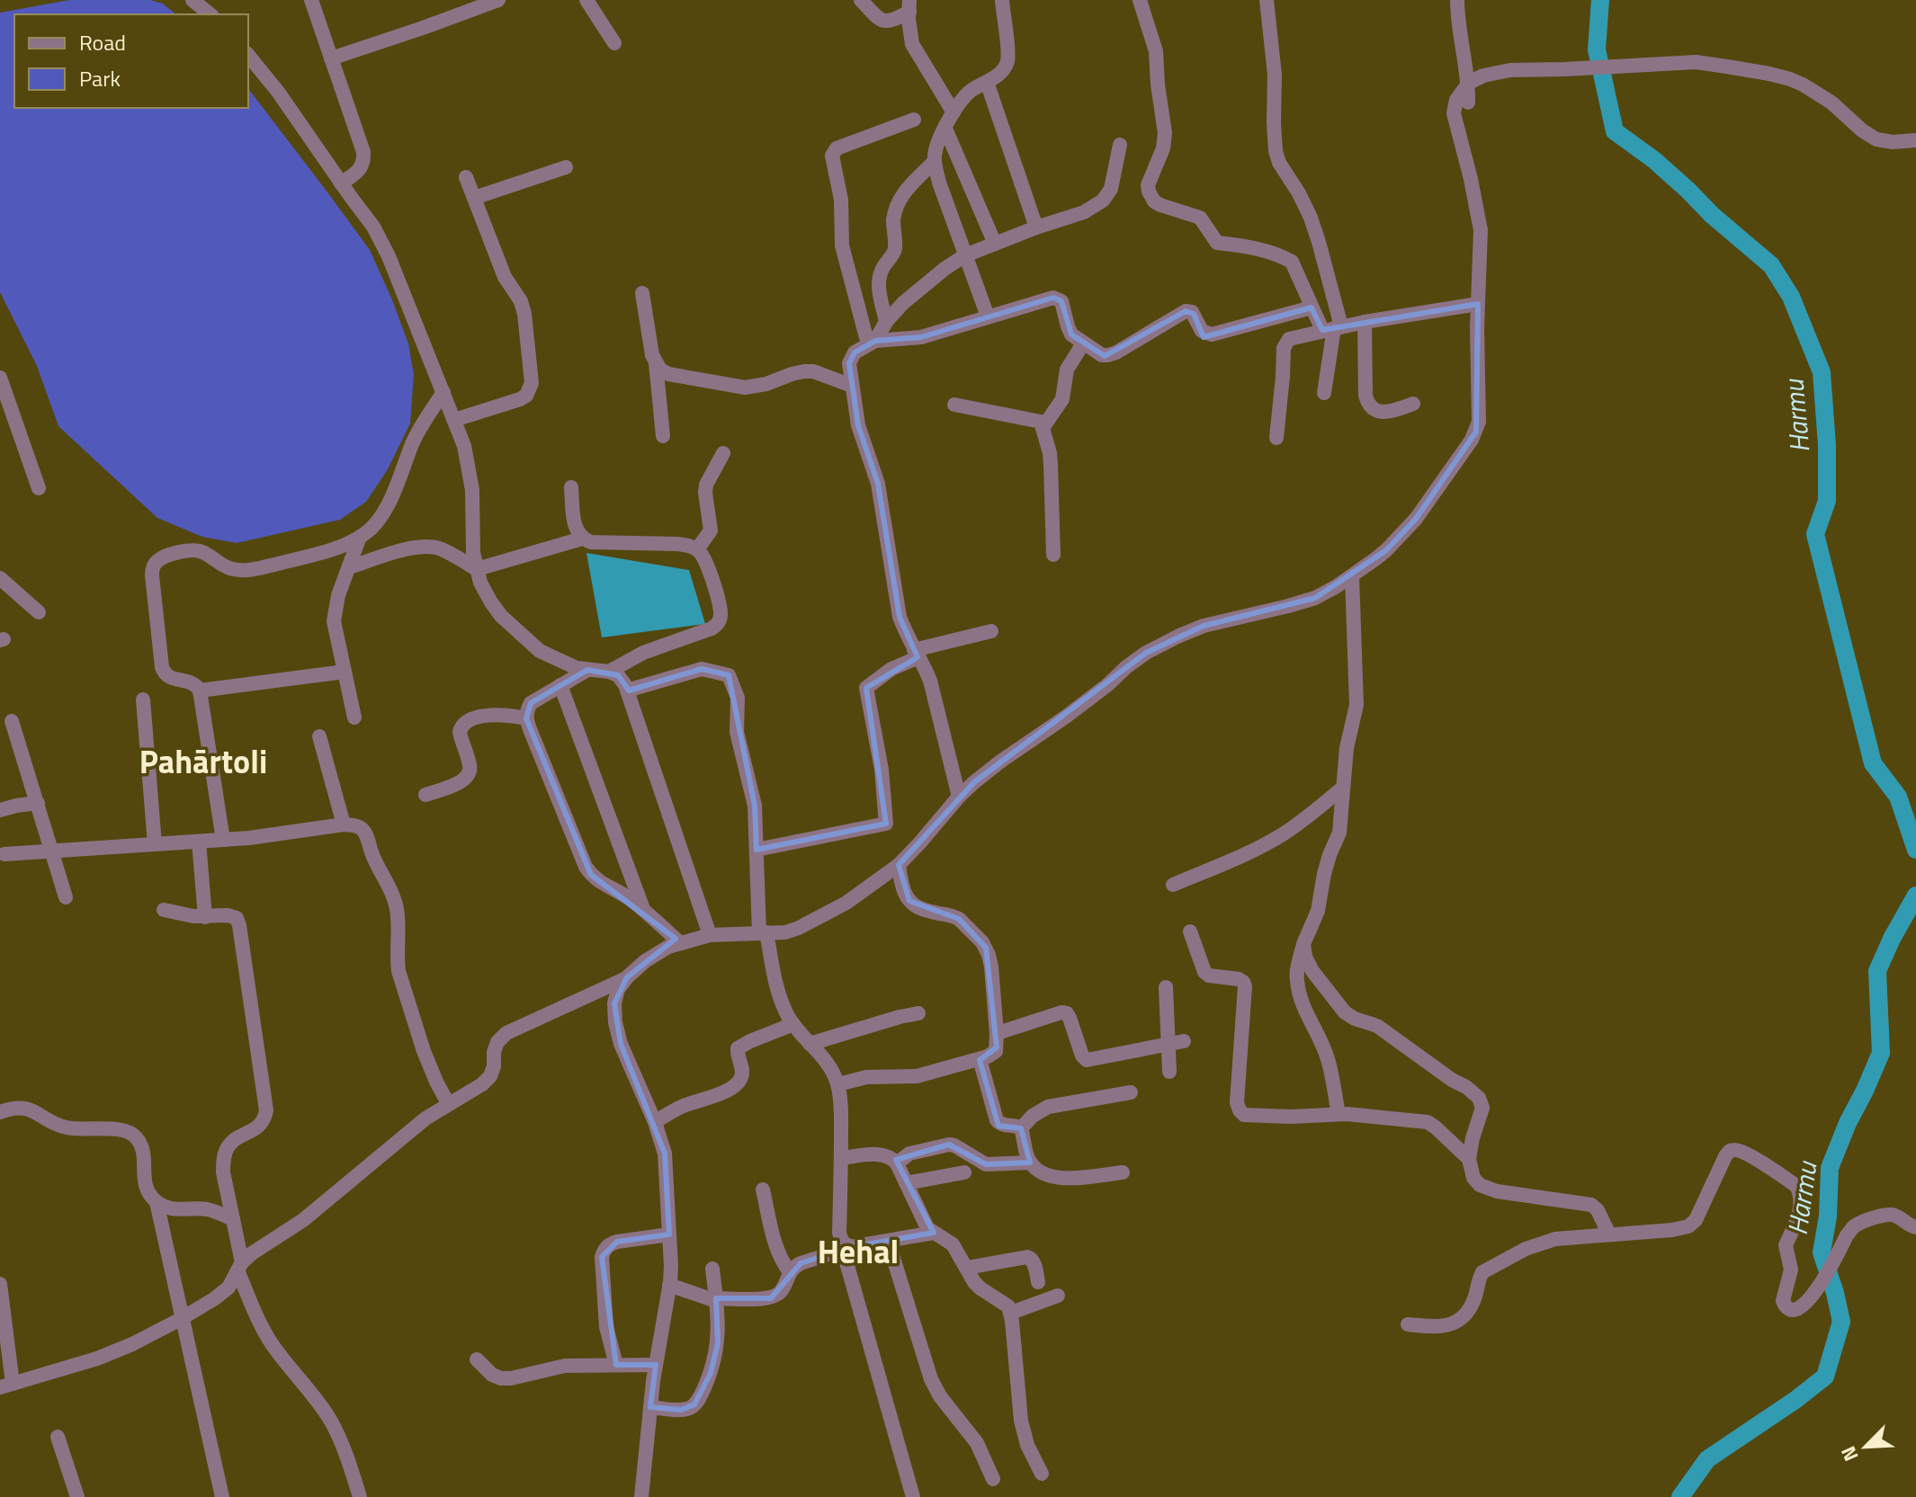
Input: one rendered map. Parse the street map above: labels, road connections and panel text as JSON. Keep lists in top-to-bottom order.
{
  "districts": ["Pahārtoli", "Hehal"],
  "water": ["Harmu"],
  "legend": ["Road", "Park"],
  "north": "bottom left"
}
